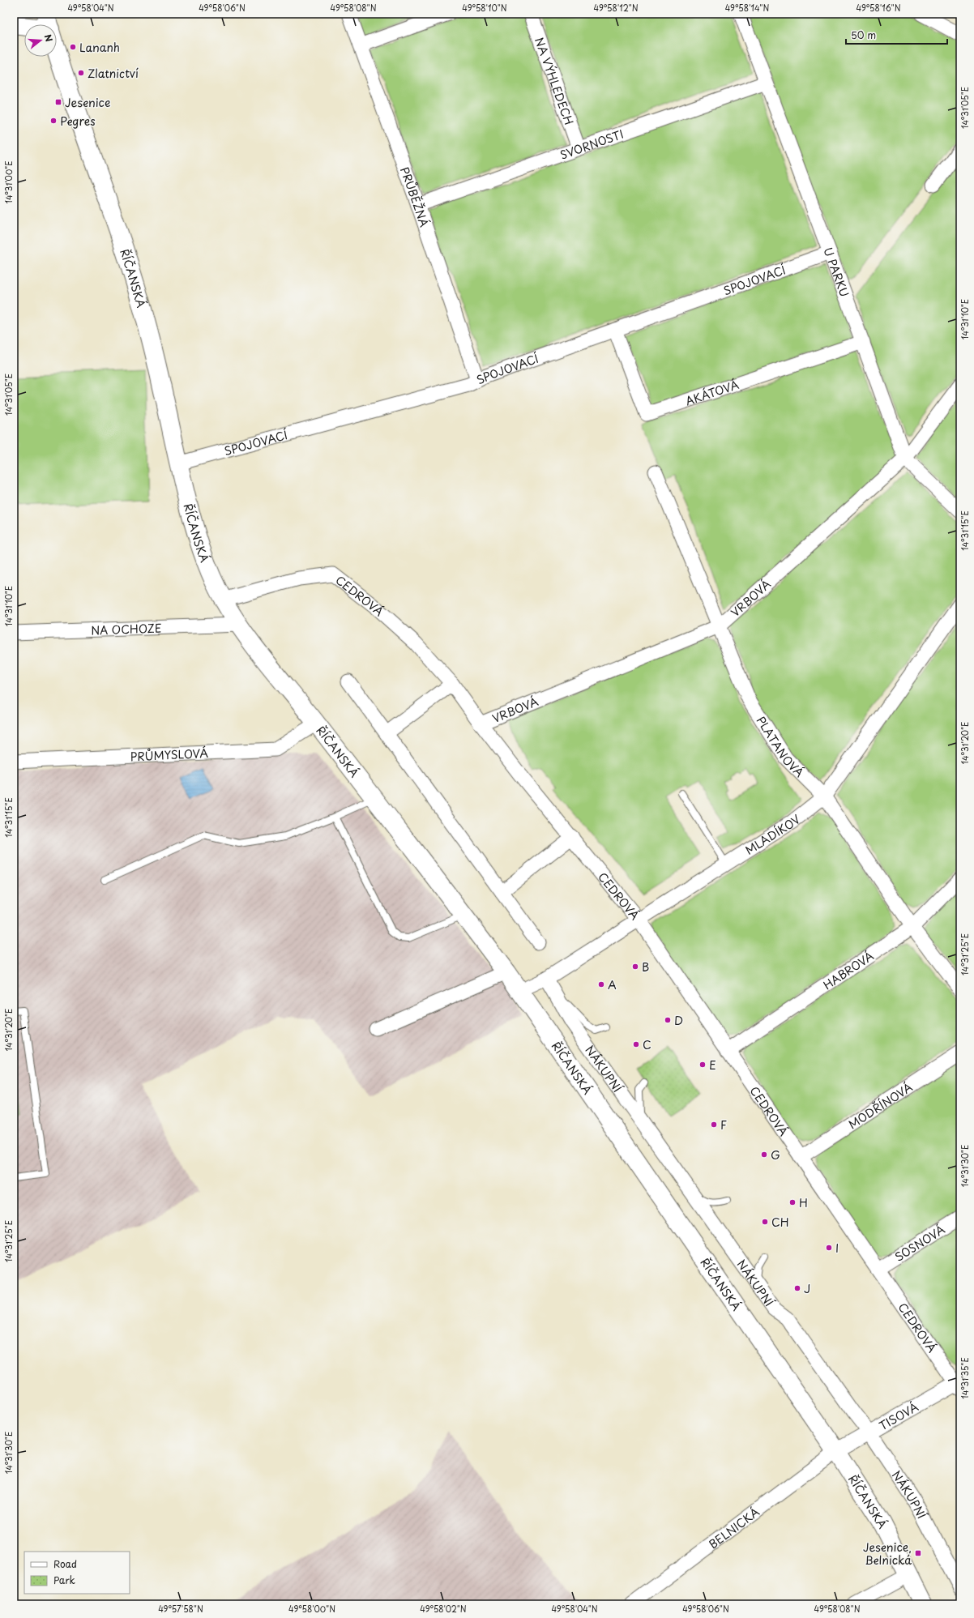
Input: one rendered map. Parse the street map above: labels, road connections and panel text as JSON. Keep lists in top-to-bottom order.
{
  "streets": {
    "main road": ["ŘÍČANSKÁ"],
    "street": [
      "NA VÝHLEDECH",
      "SVORNOSTI",
      "PRŮBĚŽNÁ",
      "U PARKU",
      "SPOJOVACÍ",
      "AKÁTOVÁ",
      "CEDROVÁ",
      "VRBOVÁ",
      "NA OCHOZE",
      "PLATANOVÁ",
      "PRŮMYSLOVÁ",
      "MLADÍKOV",
      "HABROVÁ",
      "NÁKUPNÍ",
      "MODŘÍNOVÁ",
      "SOSNOVÁ",
      "TISOVÁ",
      "BELNICKÁ"
    ]
  },
  "crossings": [
    ["NA VÝHLEDECH", "SVORNOSTI"],
    ["SVORNOSTI", "PRŮBĚŽNÁ"],
    ["SVORNOSTI", "U PARKU"],
    ["PRŮBĚŽNÁ", "SPOJOVACÍ"],
    ["U PARKU", "SPOJOVACÍ"],
    ["U PARKU", "AKÁTOVÁ"],
    ["U PARKU", "VRBOVÁ"],
    ["ŘÍČANSKÁ", "SPOJOVACÍ"],
    ["ŘÍČANSKÁ", "CEDROVÁ"],
    ["ŘÍČANSKÁ", "NA OCHOZE"],
    ["ŘÍČANSKÁ", "PRŮMYSLOVÁ"],
    ["ŘÍČANSKÁ", "MLADÍKOV"],
    ["ŘÍČANSKÁ", "TISOVÁ"],
    ["ŘÍČANSKÁ", "BELNICKÁ"],
    ["SPOJOVACÍ", "AKÁTOVÁ"],
    ["CEDROVÁ", "VRBOVÁ"],
    ["CEDROVÁ", "MLADÍKOV"],
    ["CEDROVÁ", "HABROVÁ"],
    ["CEDROVÁ", "MODŘÍNOVÁ"],
    ["CEDROVÁ", "SOSNOVÁ"],
    ["CEDROVÁ", "TISOVÁ"],
    ["VRBOVÁ", "PLATANOVÁ"],
    ["PLATANOVÁ", "MLADÍKOV"],
    ["PLATANOVÁ", "HABROVÁ"],
    ["MLADÍKOV", "NÁKUPNÍ"],
    ["NÁKUPNÍ", "TISOVÁ"],
    ["TISOVÁ", "BELNICKÁ"]
  ],
  "places": {
    "other": [
      "Lananh",
      "Zlatnictví",
      "Pegres",
      "B",
      "A",
      "D",
      "C",
      "E",
      "F",
      "G",
      "H",
      "CH",
      "I",
      "J"
    ],
    "transit": ["Jesenice", "Jesenice, Belnická"]
  },
  "legend": ["Road", "Park"],
  "scale_bar": "50 m",
  "north": "right",
  "coordinates": [
    "49°58'04\"N",
    "49°58'06\"N",
    "49°58'08\"N",
    "49°58'10\"N",
    "49°58'12\"N",
    "49°58'14\"N",
    "49°58'16\"N",
    "14°31'05\"E",
    "14°31'00\"E",
    "14°31'10\"E",
    "14°31'15\"E",
    "14°31'20\"E",
    "14°31'25\"E",
    "14°31'30\"E",
    "14°31'35\"E",
    "49°57'58\"N",
    "49°58'00\"N",
    "49°58'02\"N"
  ]
}
